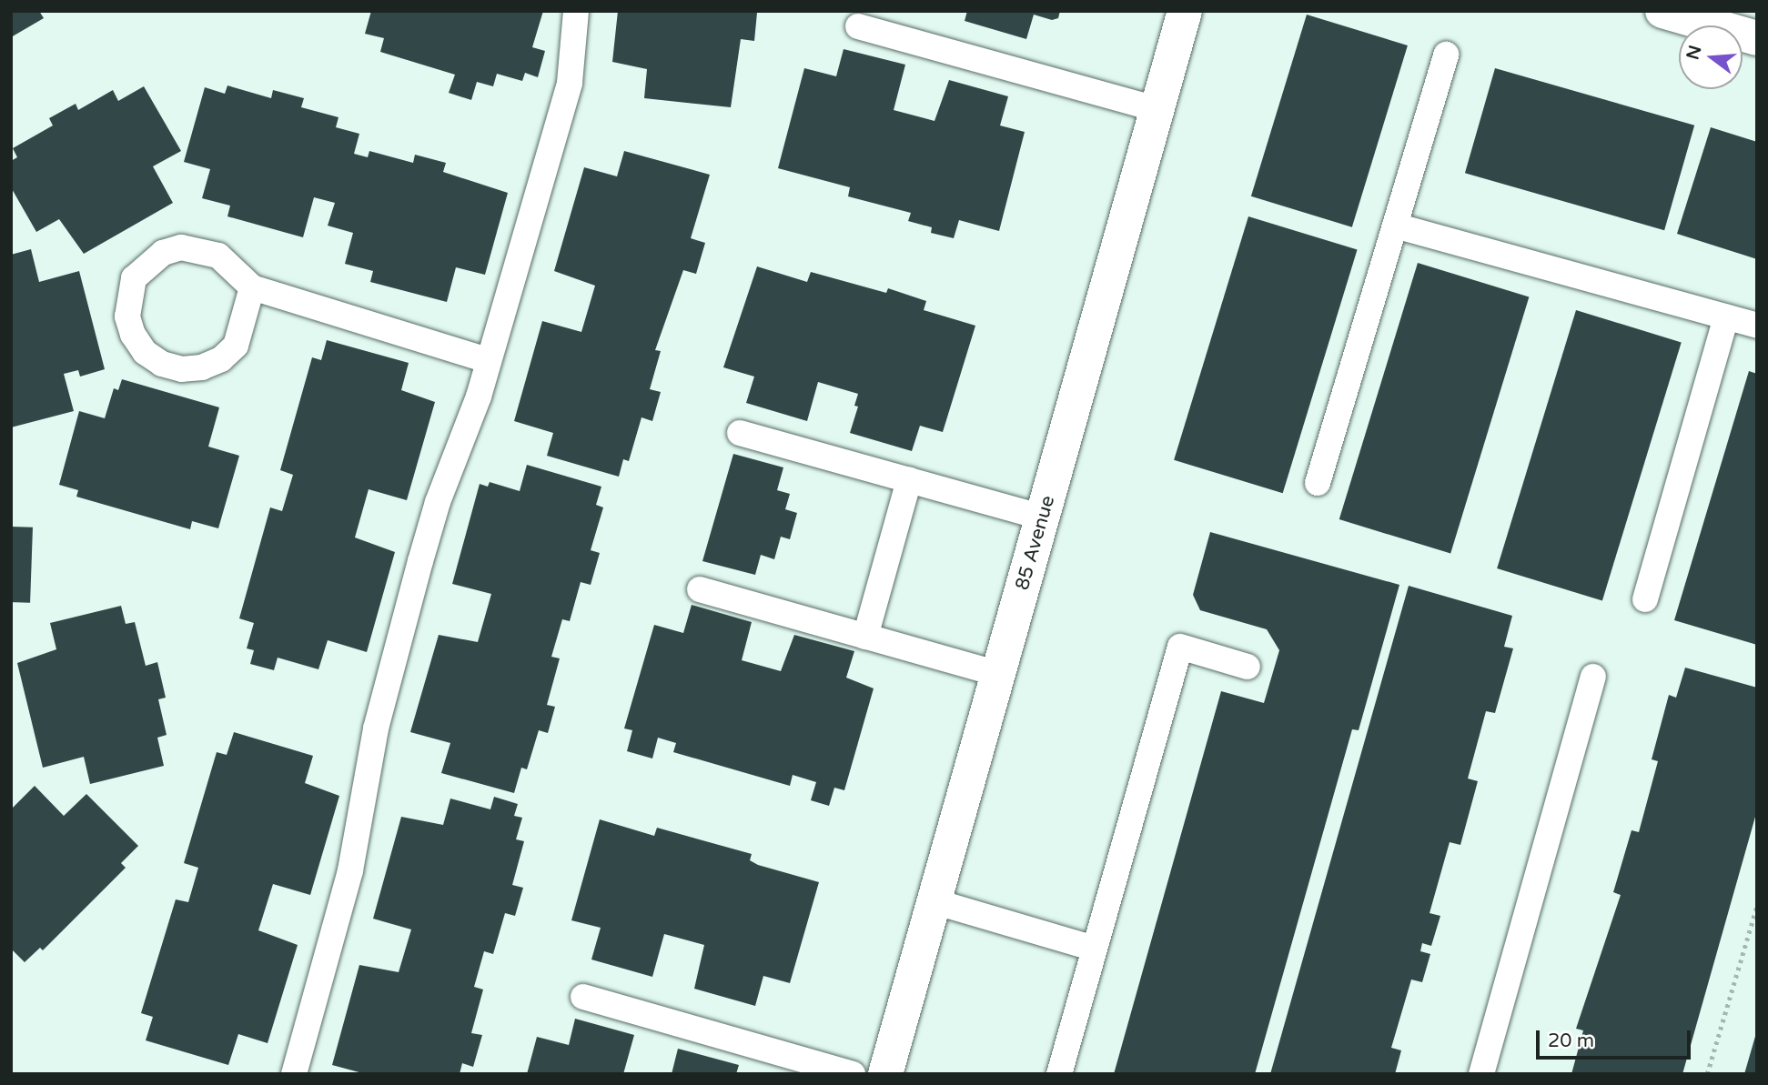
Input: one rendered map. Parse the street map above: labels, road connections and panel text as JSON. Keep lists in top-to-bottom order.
{
  "streets": {
    "street": ["85 Avenue"]
  },
  "scale_bar": "20 m",
  "north": "left"
}
